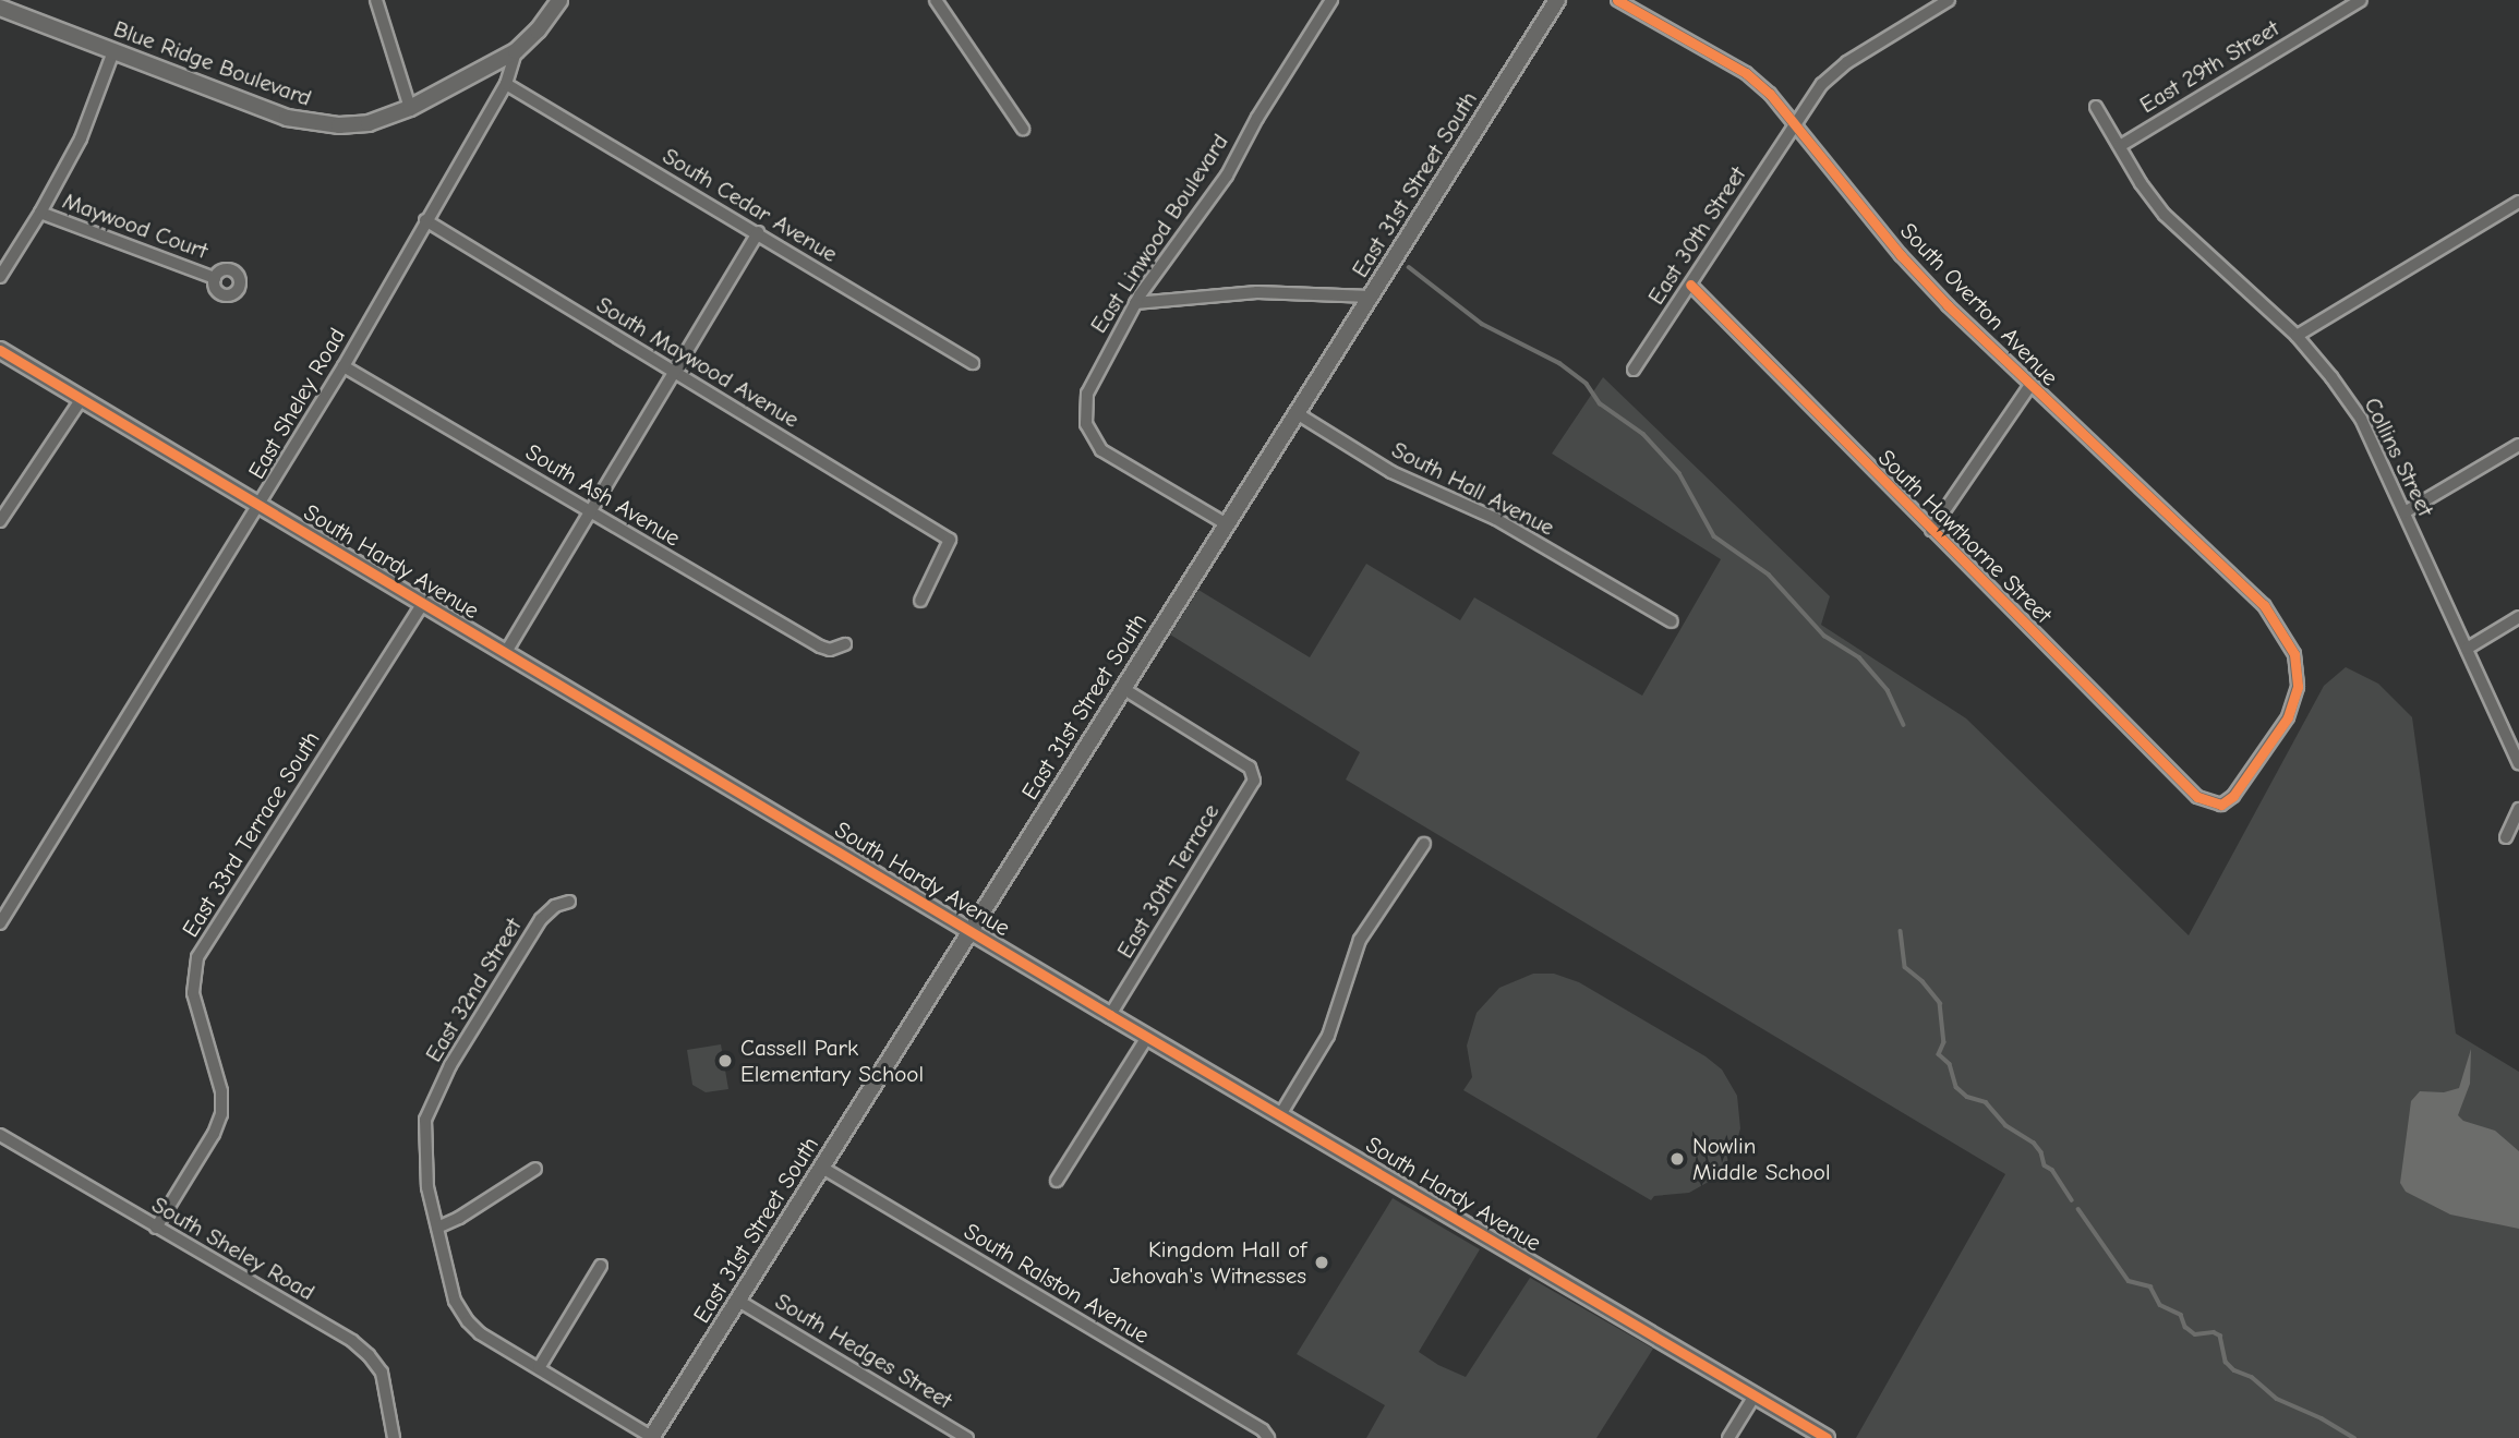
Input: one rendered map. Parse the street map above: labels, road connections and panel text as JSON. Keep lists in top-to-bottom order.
{
  "streets": {
    "street": [
      "Blue Ridge Boulevard",
      "East 29th Street",
      "East 31st Street South",
      "South Cedar Avenue",
      "Maywood Court",
      "East Linwood Boulevard",
      "East 30th Street",
      "South Overton Avenue",
      "South Maywood Avenue",
      "East Sheley Road",
      "Collins Street",
      "South Hall Avenue",
      "South Ash Avenue",
      "South Hawthorne Street",
      "South Hardy Avenue",
      "East 33rd Terrace South",
      "East 30th Terrace",
      "East 32nd Street",
      "South Sheley Road",
      "South Ralston Avenue",
      "South Hedges Street"
    ]
  },
  "crossings": [
    ["Blue Ridge Boulevard", "East Sheley Road"],
    ["East 29th Street", "Collins Street"],
    ["East 31st Street South", "East Linwood Boulevard"],
    ["East 31st Street South", "South Hall Avenue"],
    ["East 31st Street South", "South Hardy Avenue"],
    ["East 31st Street South", "East 30th Terrace"],
    ["East 31st Street South", "East 32nd Street"],
    ["East 31st Street South", "South Ralston Avenue"],
    ["East 31st Street South", "South Hedges Street"],
    ["South Cedar Avenue", "East Sheley Road"],
    ["East 30th Street", "South Overton Avenue"],
    ["East 30th Street", "South Hawthorne Street"],
    ["South Overton Avenue", "South Hawthorne Street"],
    ["South Maywood Avenue", "East Sheley Road"],
    ["East Sheley Road", "South Ash Avenue"],
    ["East Sheley Road", "South Hardy Avenue"],
    ["South Hardy Avenue", "East 33rd Terrace South"],
    ["South Hardy Avenue", "East 30th Terrace"],
    ["East 33rd Terrace South", "South Sheley Road"]
  ],
  "places": ["Cassell Park Elementary School", "Nowlin Middle School", "Kingdom Hall of Jehovah's Witnesses"]
}
